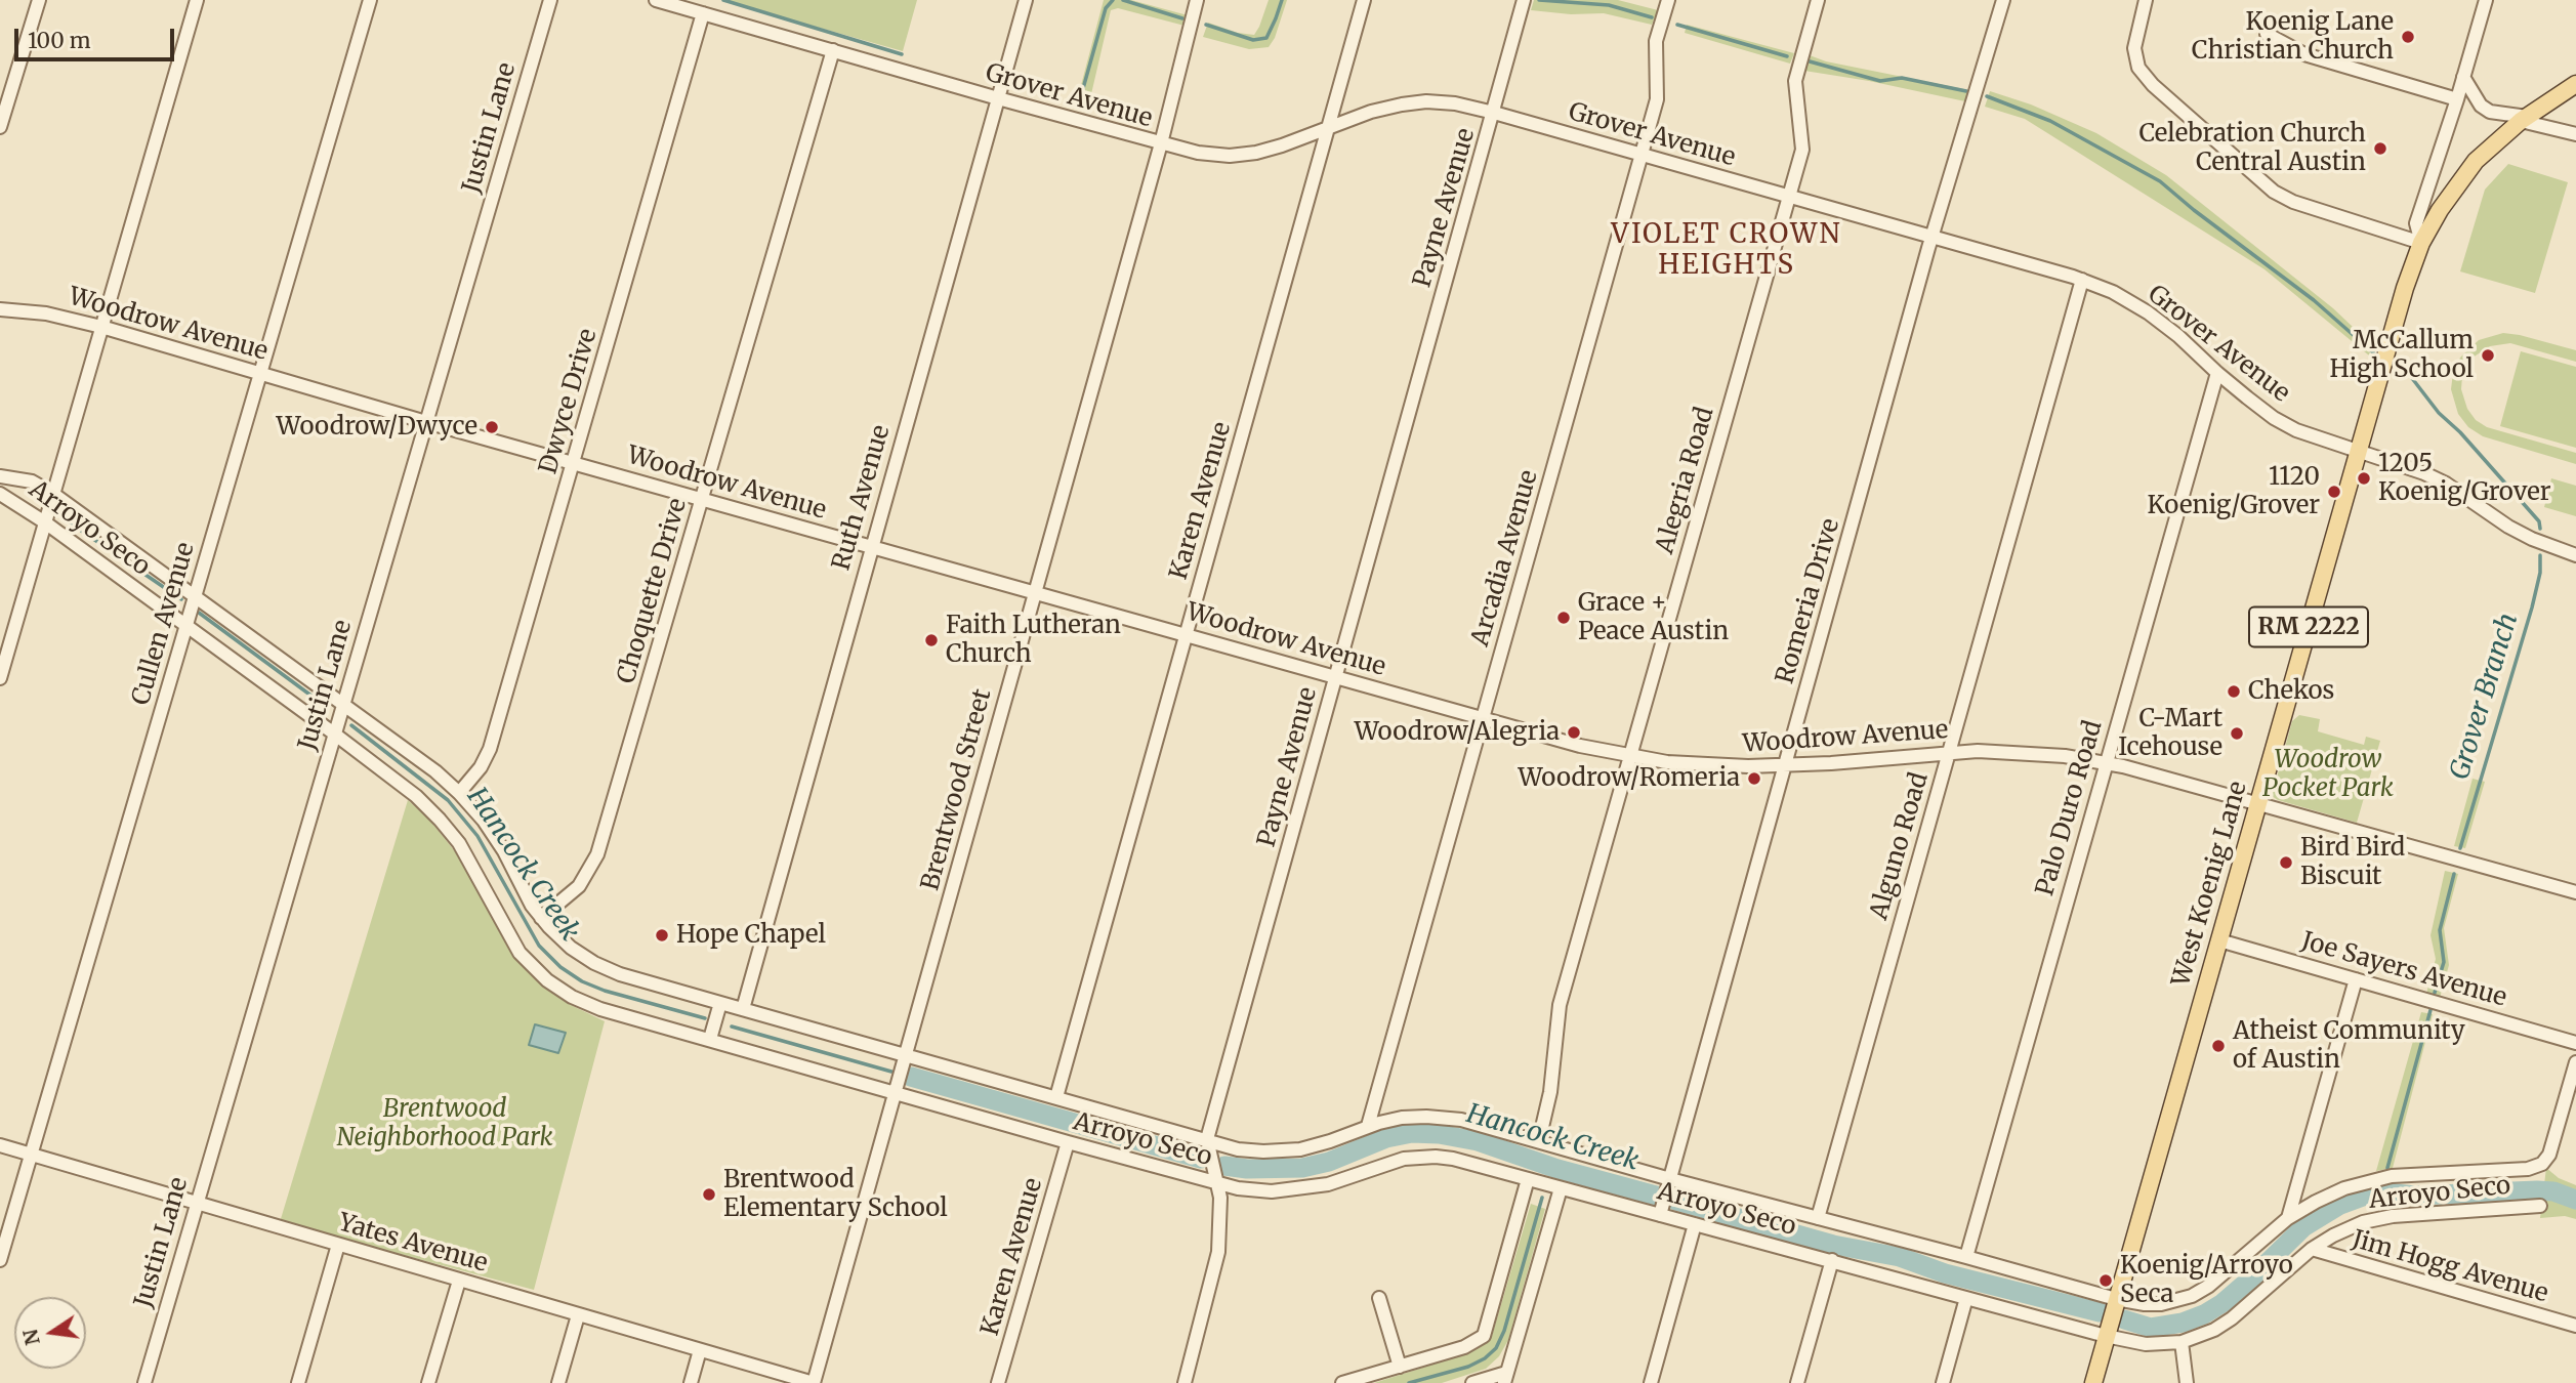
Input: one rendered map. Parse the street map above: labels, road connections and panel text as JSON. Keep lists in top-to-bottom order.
{
  "streets": {
    "main road": ["RM 2222", "West Koenig Lane"],
    "street": [
      "Grover Avenue",
      "Justin Lane",
      "Payne Avenue",
      "Woodrow Avenue",
      "Dwyce Drive",
      "Alegria Road",
      "Ruth Avenue",
      "Karen Avenue",
      "Arroyo Seco",
      "Arcadia Avenue",
      "Choquette Drive",
      "Romeria Drive",
      "Cullen Avenue",
      "Brentwood Street",
      "Palo Duro Road",
      "Alguno Road",
      "Joe Sayers Avenue",
      "Yates Avenue",
      "Jim Hogg Avenue"
    ]
  },
  "crossings": [
    ["Grover Avenue", "Payne Avenue"],
    ["Grover Avenue", "Dwyce Drive"],
    ["Grover Avenue", "Alegria Road"],
    ["Grover Avenue", "Ruth Avenue"],
    ["Grover Avenue", "Karen Avenue"],
    ["Grover Avenue", "Arcadia Avenue"],
    ["Grover Avenue", "Choquette Drive"],
    ["Grover Avenue", "Romeria Drive"],
    ["Grover Avenue", "Brentwood Street"],
    ["Grover Avenue", "Palo Duro Road"],
    ["Grover Avenue", "Alguno Road"],
    ["Grover Avenue", "West Koenig Lane"],
    ["Justin Lane", "Woodrow Avenue"],
    ["Justin Lane", "Arroyo Seco"],
    ["Justin Lane", "Yates Avenue"],
    ["Payne Avenue", "Woodrow Avenue"],
    ["Payne Avenue", "Arroyo Seco"],
    ["Woodrow Avenue", "Dwyce Drive"],
    ["Woodrow Avenue", "Alegria Road"],
    ["Woodrow Avenue", "Ruth Avenue"],
    ["Woodrow Avenue", "Karen Avenue"],
    ["Woodrow Avenue", "Arcadia Avenue"],
    ["Woodrow Avenue", "Choquette Drive"],
    ["Woodrow Avenue", "Romeria Drive"],
    ["Woodrow Avenue", "Cullen Avenue"],
    ["Woodrow Avenue", "Brentwood Street"],
    ["Woodrow Avenue", "Palo Duro Road"],
    ["Woodrow Avenue", "Alguno Road"],
    ["Woodrow Avenue", "West Koenig Lane"],
    ["Dwyce Drive", "Arroyo Seco"],
    ["Alegria Road", "Arroyo Seco"],
    ["Ruth Avenue", "Arroyo Seco"],
    ["Karen Avenue", "Arroyo Seco"],
    ["Arroyo Seco", "Arcadia Avenue"],
    ["Arroyo Seco", "Choquette Drive"],
    ["Arroyo Seco", "Romeria Drive"],
    ["Arroyo Seco", "Cullen Avenue"],
    ["Arroyo Seco", "Brentwood Street"],
    ["Arroyo Seco", "Palo Duro Road"],
    ["Arroyo Seco", "Alguno Road"],
    ["Arroyo Seco", "West Koenig Lane"],
    ["Arroyo Seco", "Jim Hogg Avenue"],
    ["Cullen Avenue", "Yates Avenue"],
    ["Brentwood Street", "Yates Avenue"],
    ["West Koenig Lane", "Joe Sayers Avenue"]
  ],
  "districts": ["VIOLET CROWN HEIGHTS"],
  "water": ["Grover Branch", "Hancock Creek"],
  "parks": ["Woodrow Pocket Park", "Brentwood Neighborhood Park"],
  "places": [
    "Koenig Lane Christian Church",
    "Celebration Church Central Austin",
    "McCallum High School",
    "Woodrow/Dwyce",
    "1205 Koenig/Grover",
    "1120 Koenig/Grover",
    "Grace + Peace Austin",
    "Faith Lutheran Church",
    "Chekos",
    "Woodrow/Alegria",
    "C-Mart Icehouse",
    "Woodrow/Romeria",
    "Bird Bird Biscuit",
    "Hope Chapel",
    "Atheist Community of Austin",
    "Brentwood Elementary School",
    "Koenig/Arroyo Seca"
  ],
  "scale_bar": "100 m",
  "north": "left"
}
